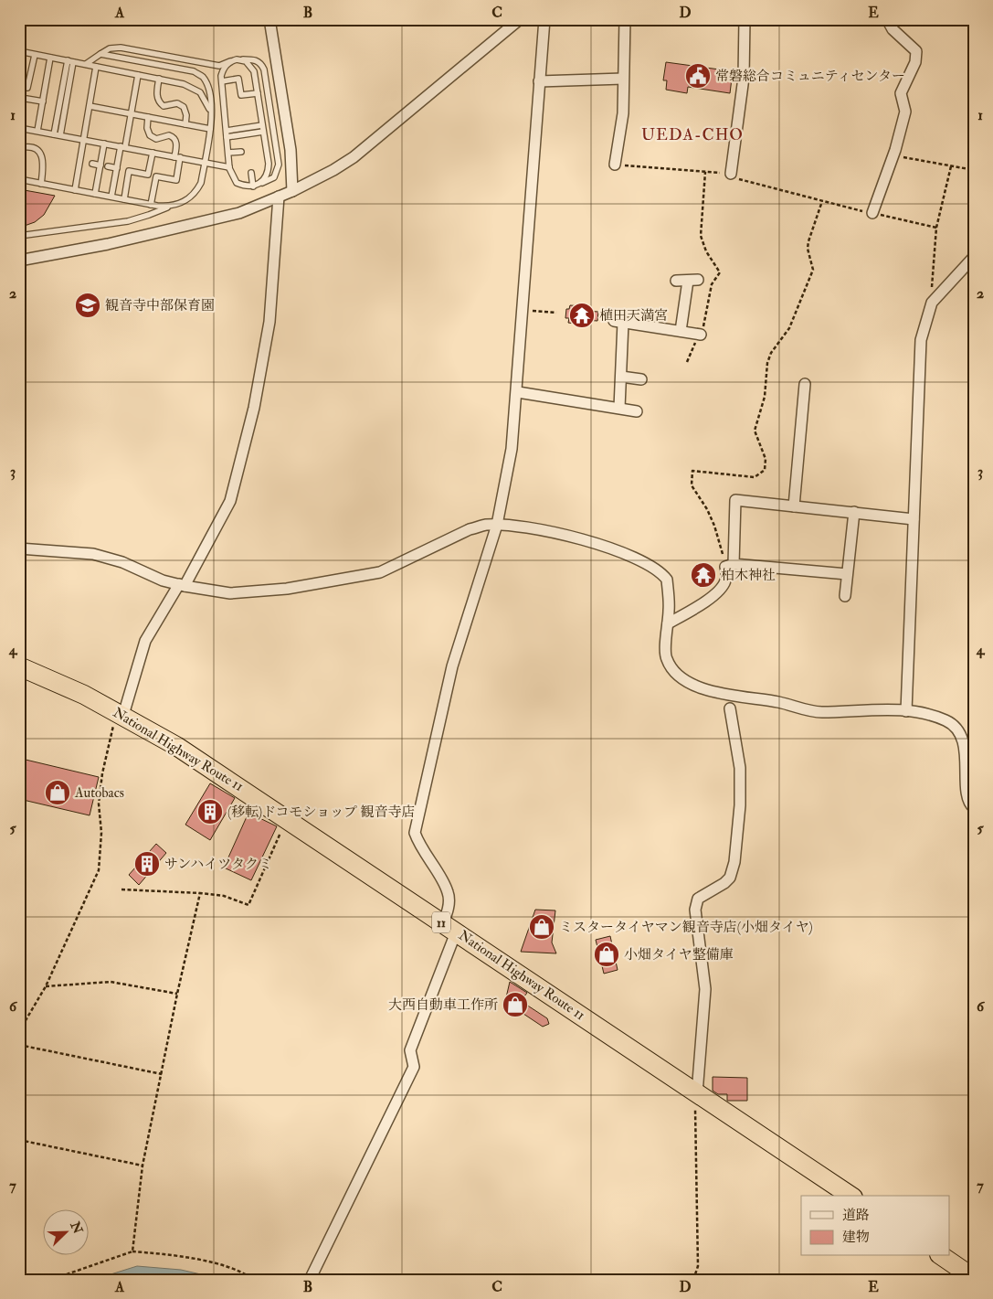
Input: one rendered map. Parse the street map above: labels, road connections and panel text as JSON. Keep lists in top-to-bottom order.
{
  "streets": {
    "highway": ["National Highway Route 11", "11"]
  },
  "districts": ["UEDA-CHO"],
  "places": {
    "public building": ["常磐総合コミュニティセンター"],
    "school or university": ["観音寺中部保育園"],
    "temple": ["植田天満宮", "柏木神社"],
    "shop": [
      "Autobacs",
      "ミスタータイヤマン観音寺店(小畑タイヤ)",
      "小畑タイヤ整備庫",
      "大西自動車工作所"
    ],
    "building": ["(移転)ドコモショップ 観音寺店", "サンハイツタクミ"]
  },
  "legend": ["道路", "建物"],
  "north": "top right",
  "grid": {
    "columns": [
      "A",
      "B",
      "C",
      "D",
      "E"
    ],
    "rows": [
      "1",
      "2",
      "3",
      "4",
      "5",
      "6",
      "7"
    ]
  }
}
